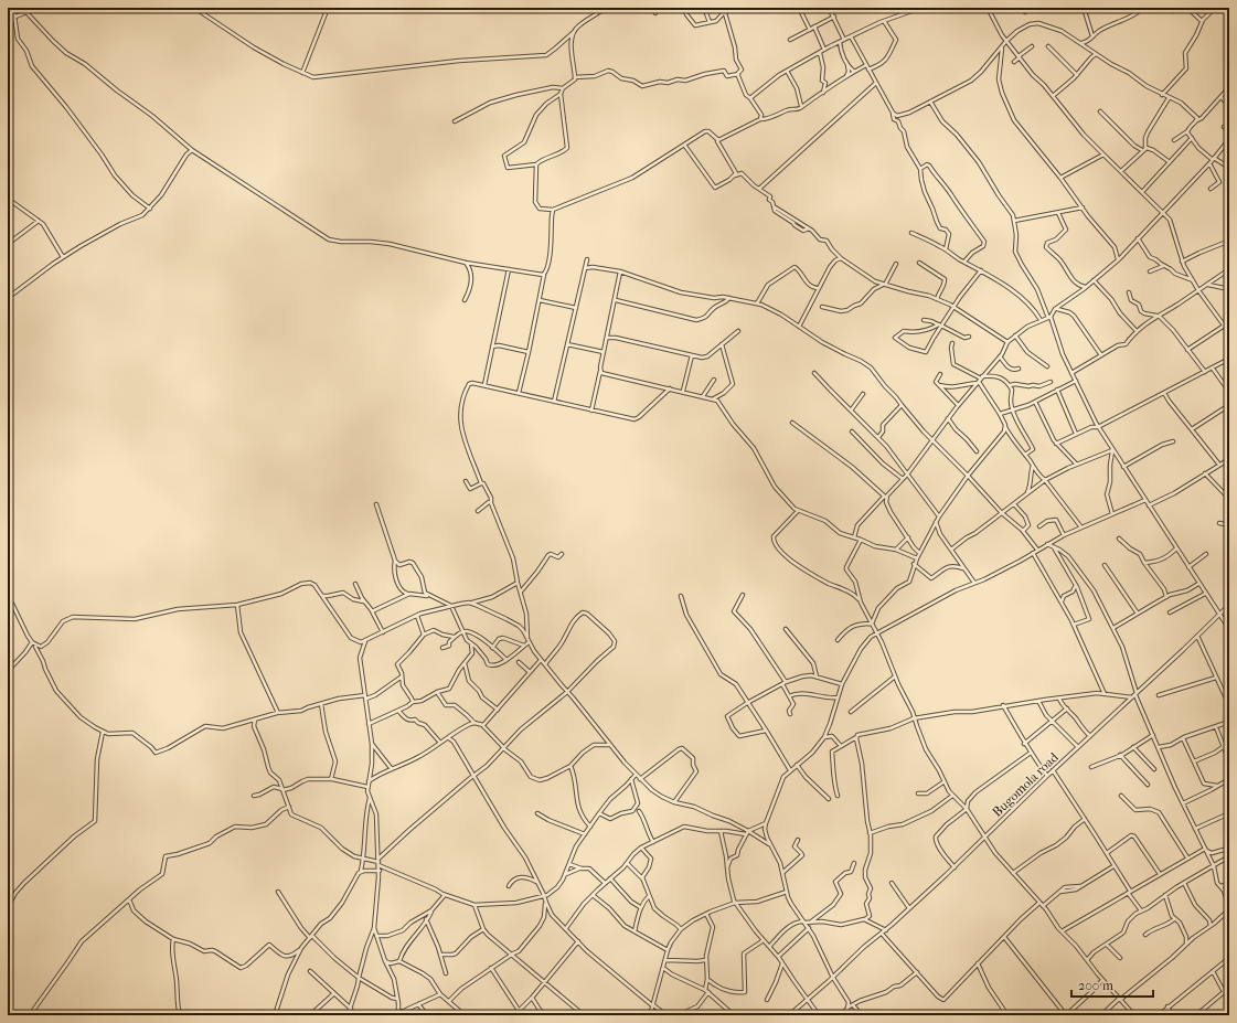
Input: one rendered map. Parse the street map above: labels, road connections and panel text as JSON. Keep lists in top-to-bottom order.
{
  "streets": {
    "street": ["Bugomola road"]
  },
  "scale_bar": "200 m"
}
